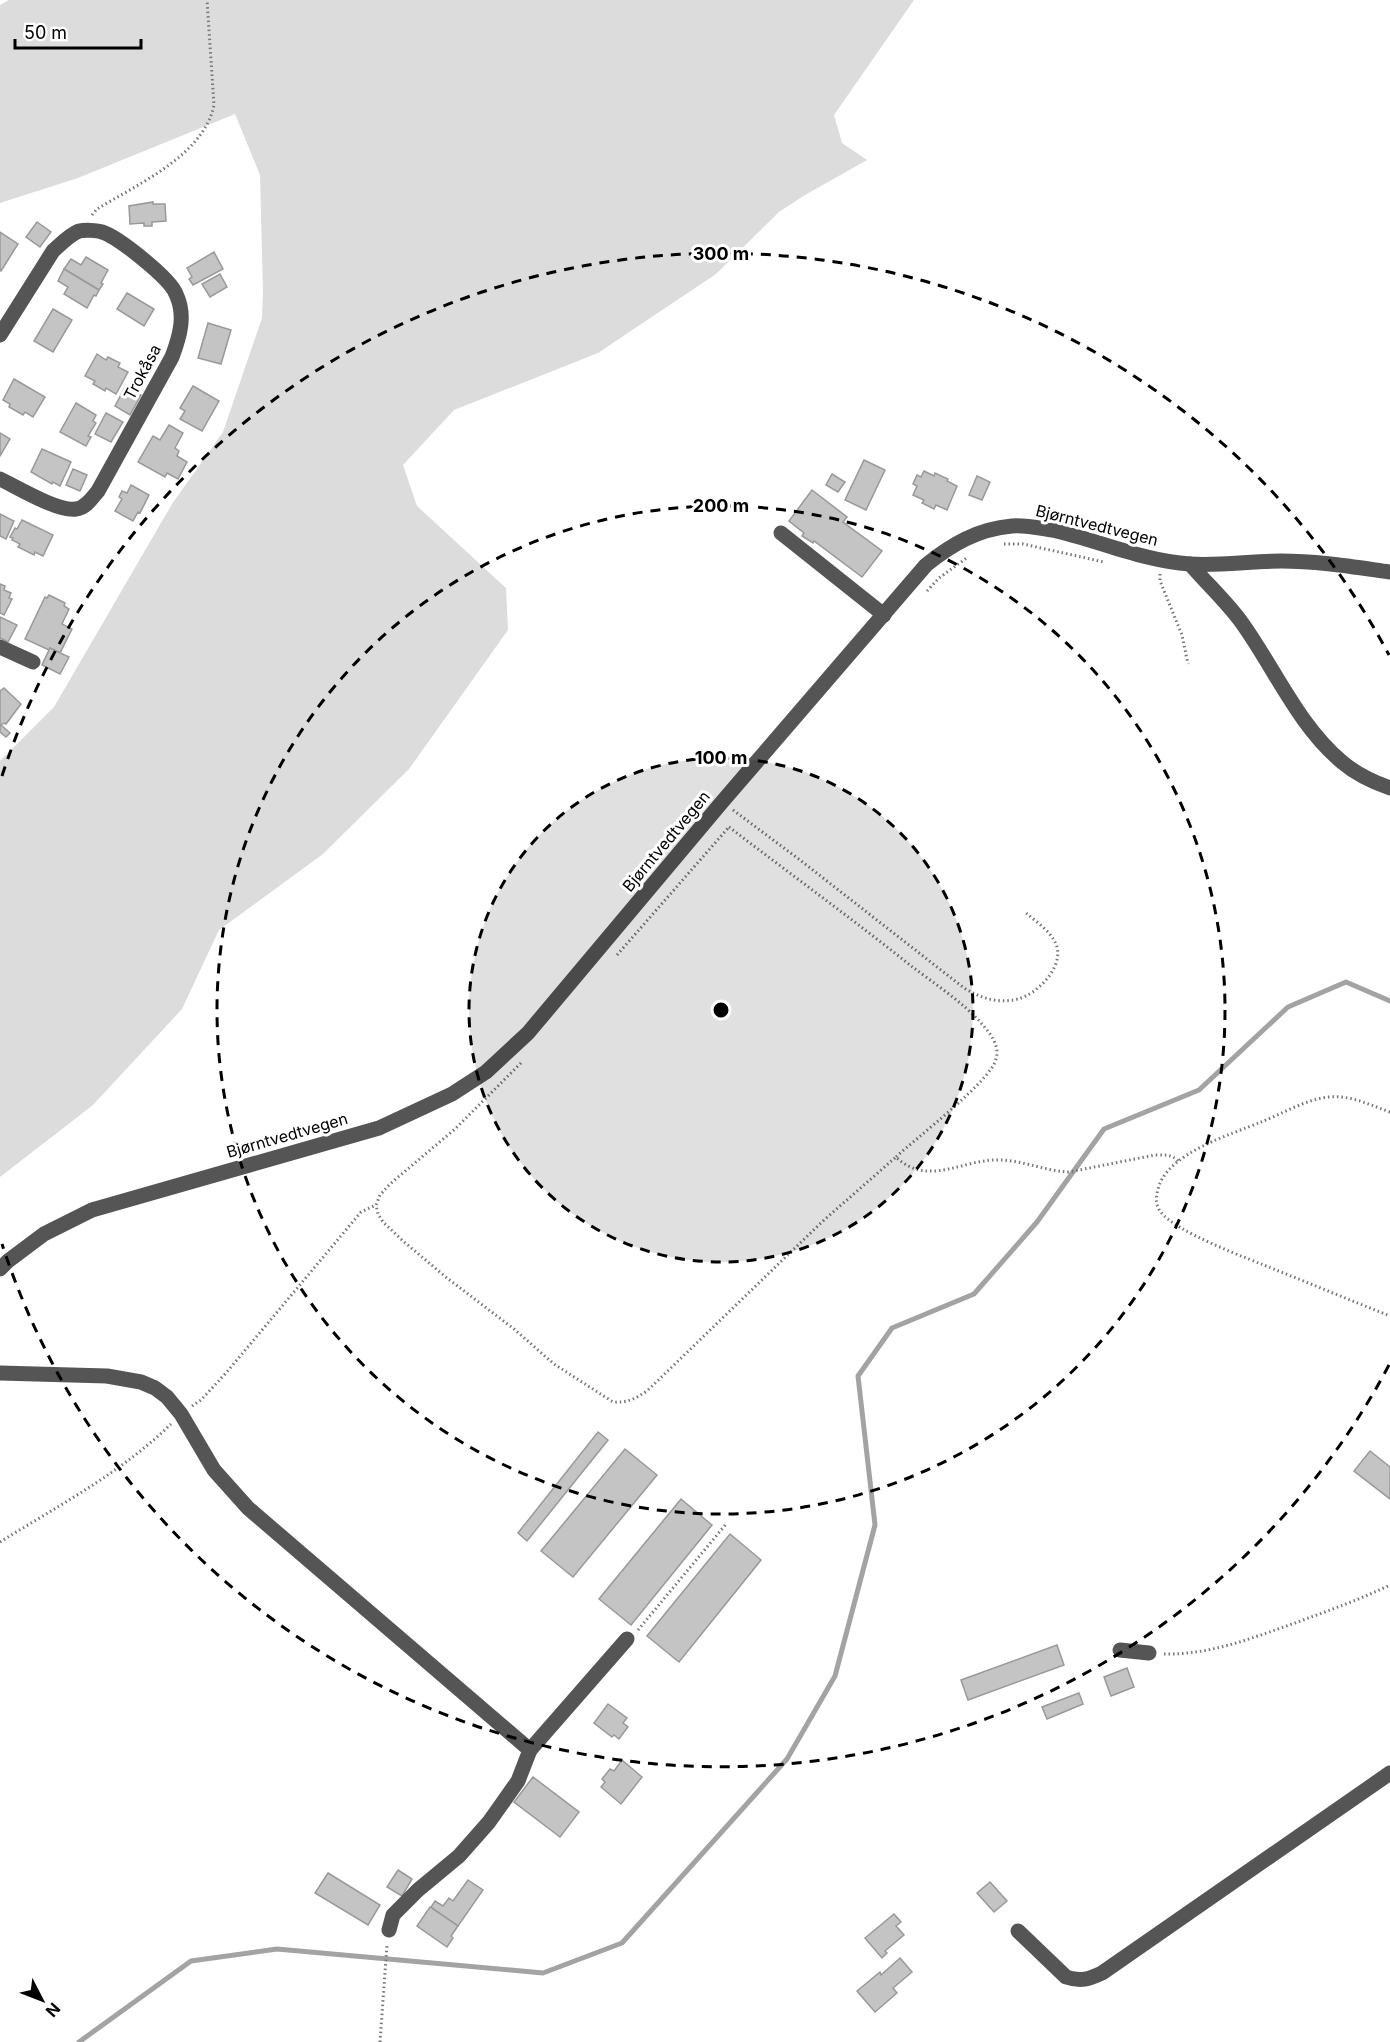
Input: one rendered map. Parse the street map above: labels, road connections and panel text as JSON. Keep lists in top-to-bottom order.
{
  "streets": {
    "street": ["Trokåsa", "Bjørntvedtvegen"]
  },
  "scale_bar": "50 m",
  "north": "bottom right",
  "rings": ["300 m", "200 m", "100 m"]
}
